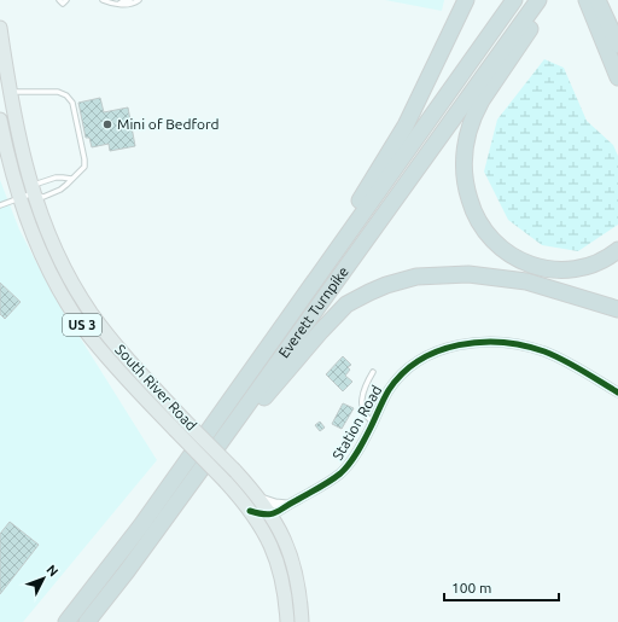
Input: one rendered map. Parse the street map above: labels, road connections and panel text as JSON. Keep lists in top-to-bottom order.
{
  "streets": {
    "highway": ["Everett Turnpike"],
    "main road": ["US 3", "South River Road"],
    "street": ["Station Road"]
  },
  "crossings": [
    ["US 3", "South River Road"],
    ["South River Road", "Station Road"]
  ],
  "places": ["Mini of Bedford"],
  "scale_bar": "100 m",
  "north": "top right"
}
